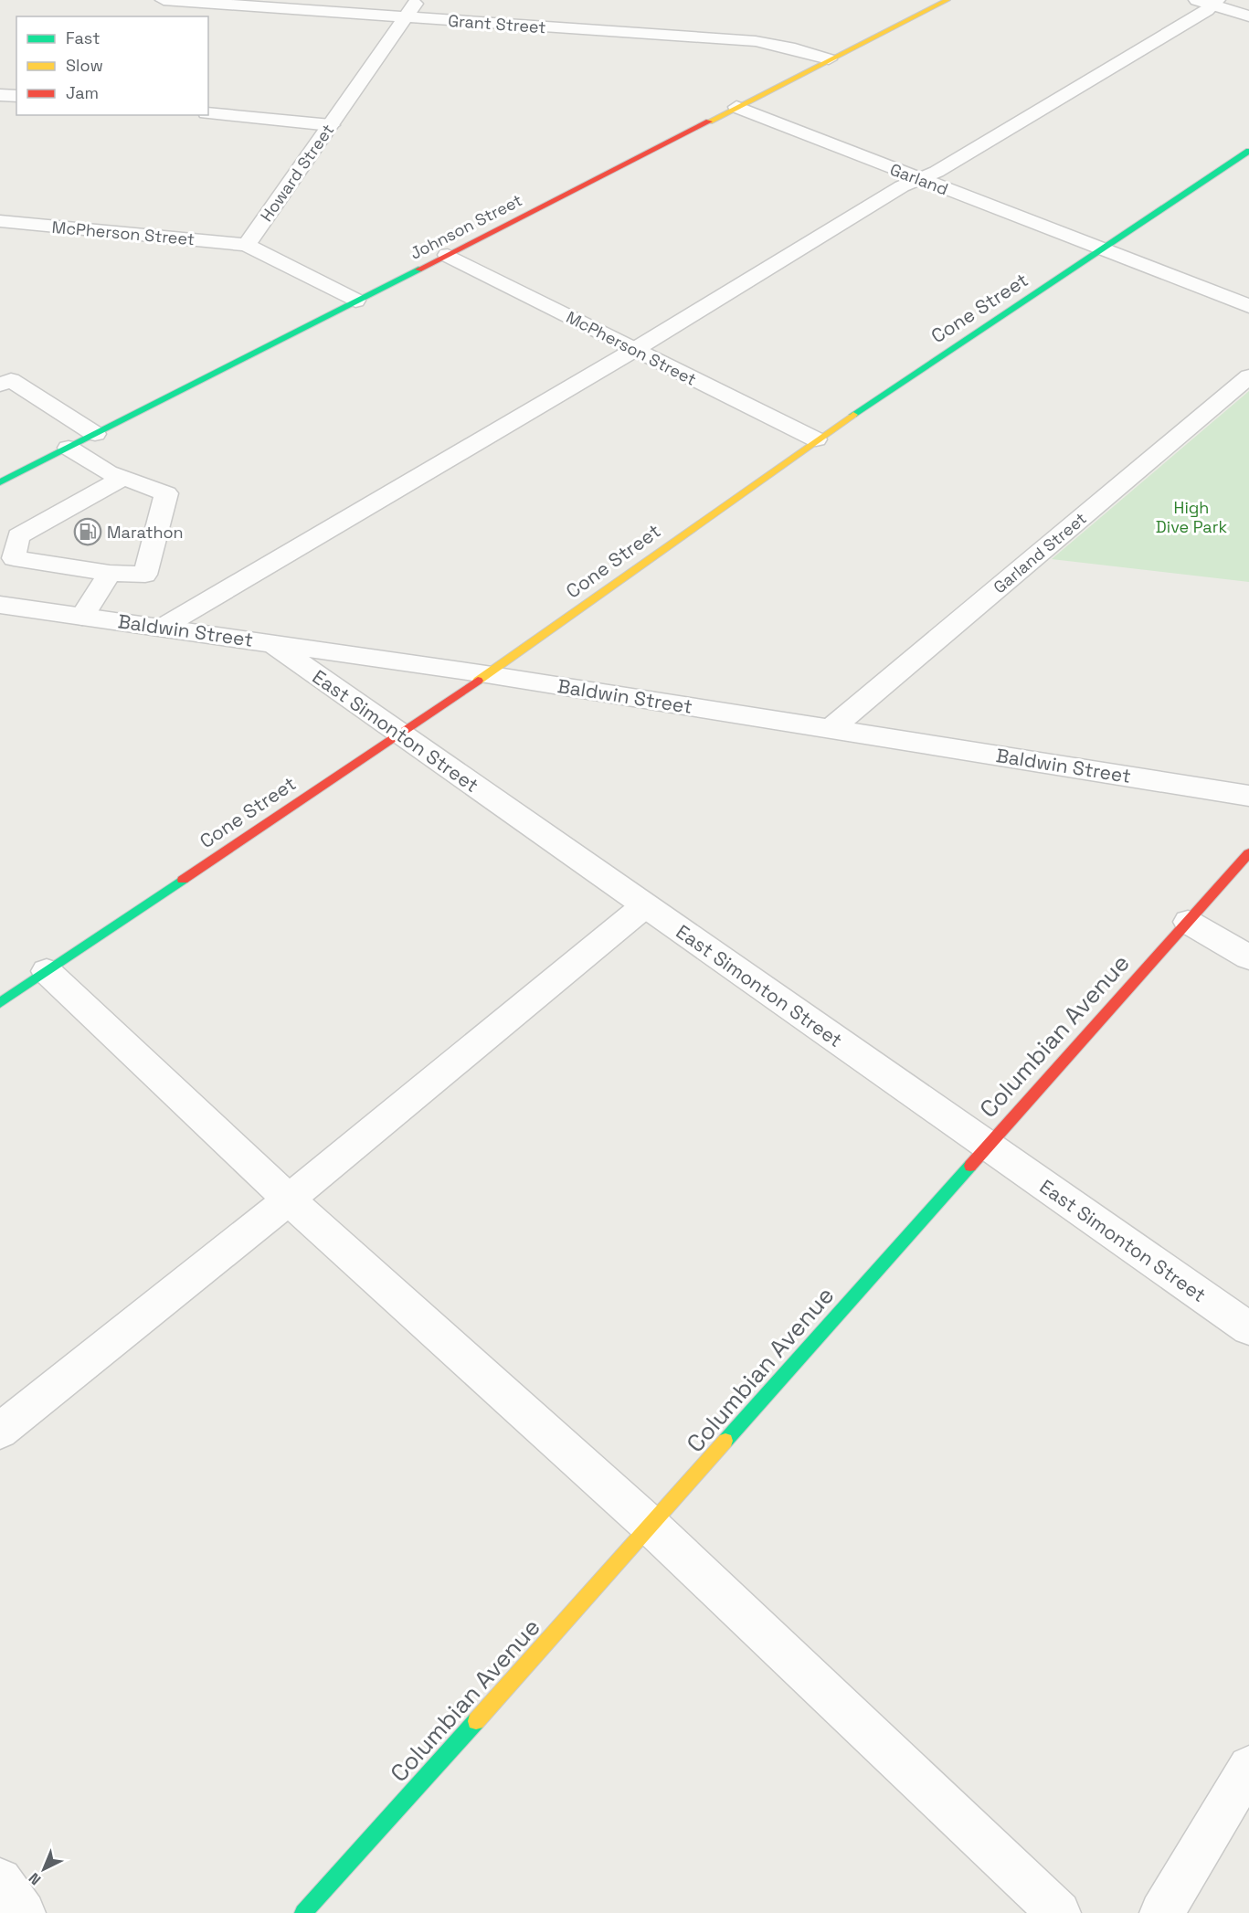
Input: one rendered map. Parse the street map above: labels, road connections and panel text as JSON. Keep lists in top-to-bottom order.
{
  "streets": {
    "street": [
      "Grant Street",
      "Howard Street",
      "Garland",
      "Johnson Street",
      "McPherson Street",
      "Cone Street",
      "Garland Street",
      "Baldwin Street",
      "East Simonton Street",
      "Columbian Avenue"
    ]
  },
  "crossings": [
    ["Grant Street", "Howard Street"],
    ["Grant Street", "Johnson Street"],
    ["Howard Street", "McPherson Street"],
    ["Garland", "Johnson Street"],
    ["Garland", "Cone Street"],
    ["Johnson Street", "McPherson Street"],
    ["McPherson Street", "Cone Street"],
    ["Cone Street", "Baldwin Street"],
    ["Cone Street", "East Simonton Street"],
    ["Garland Street", "Baldwin Street"],
    ["Baldwin Street", "East Simonton Street"],
    ["East Simonton Street", "Columbian Avenue"]
  ],
  "parks": ["High Dive Park"],
  "places": {
    "fuel station": ["Marathon"]
  },
  "legend": ["Fast", "Slow", "Jam"],
  "north": "bottom left"
}
